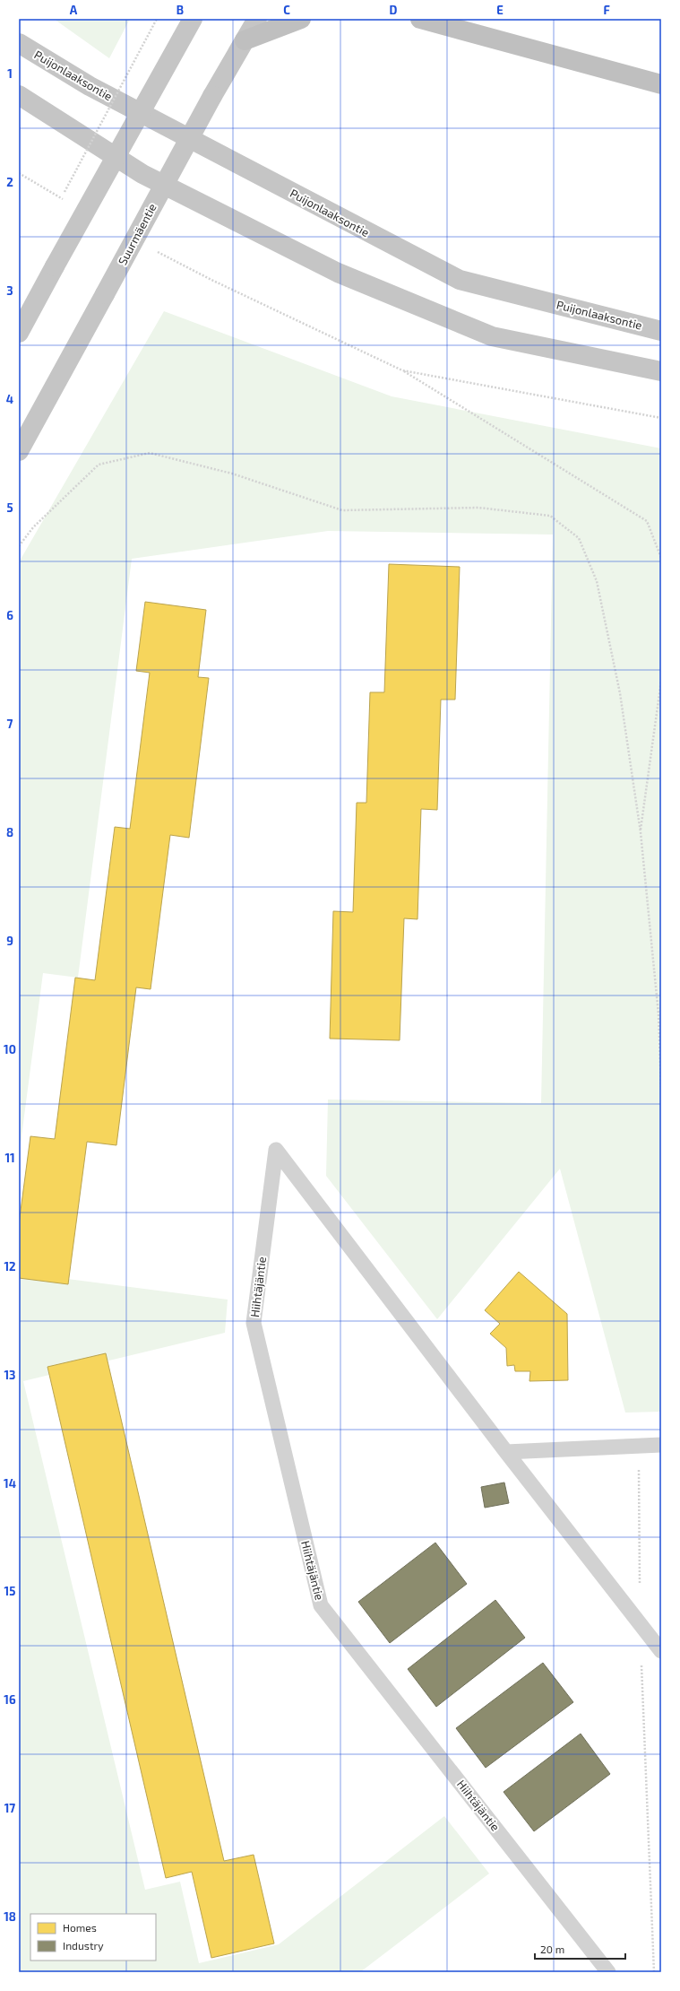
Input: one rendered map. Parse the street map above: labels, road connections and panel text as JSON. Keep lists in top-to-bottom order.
{
  "streets": {
    "main road": ["Puijonlaaksontie", "Suurmäentie"],
    "lane": ["Hiihtäjäntie"]
  },
  "legend": ["Homes", "Industry"],
  "scale_bar": "20 m",
  "grid": {
    "columns": [
      "A",
      "B",
      "C",
      "D",
      "E",
      "F"
    ],
    "rows": [
      "1",
      "2",
      "3",
      "4",
      "5",
      "6",
      "7",
      "8",
      "9",
      "10",
      "11",
      "12",
      "13",
      "14",
      "15",
      "16",
      "17",
      "18"
    ]
  }
}
